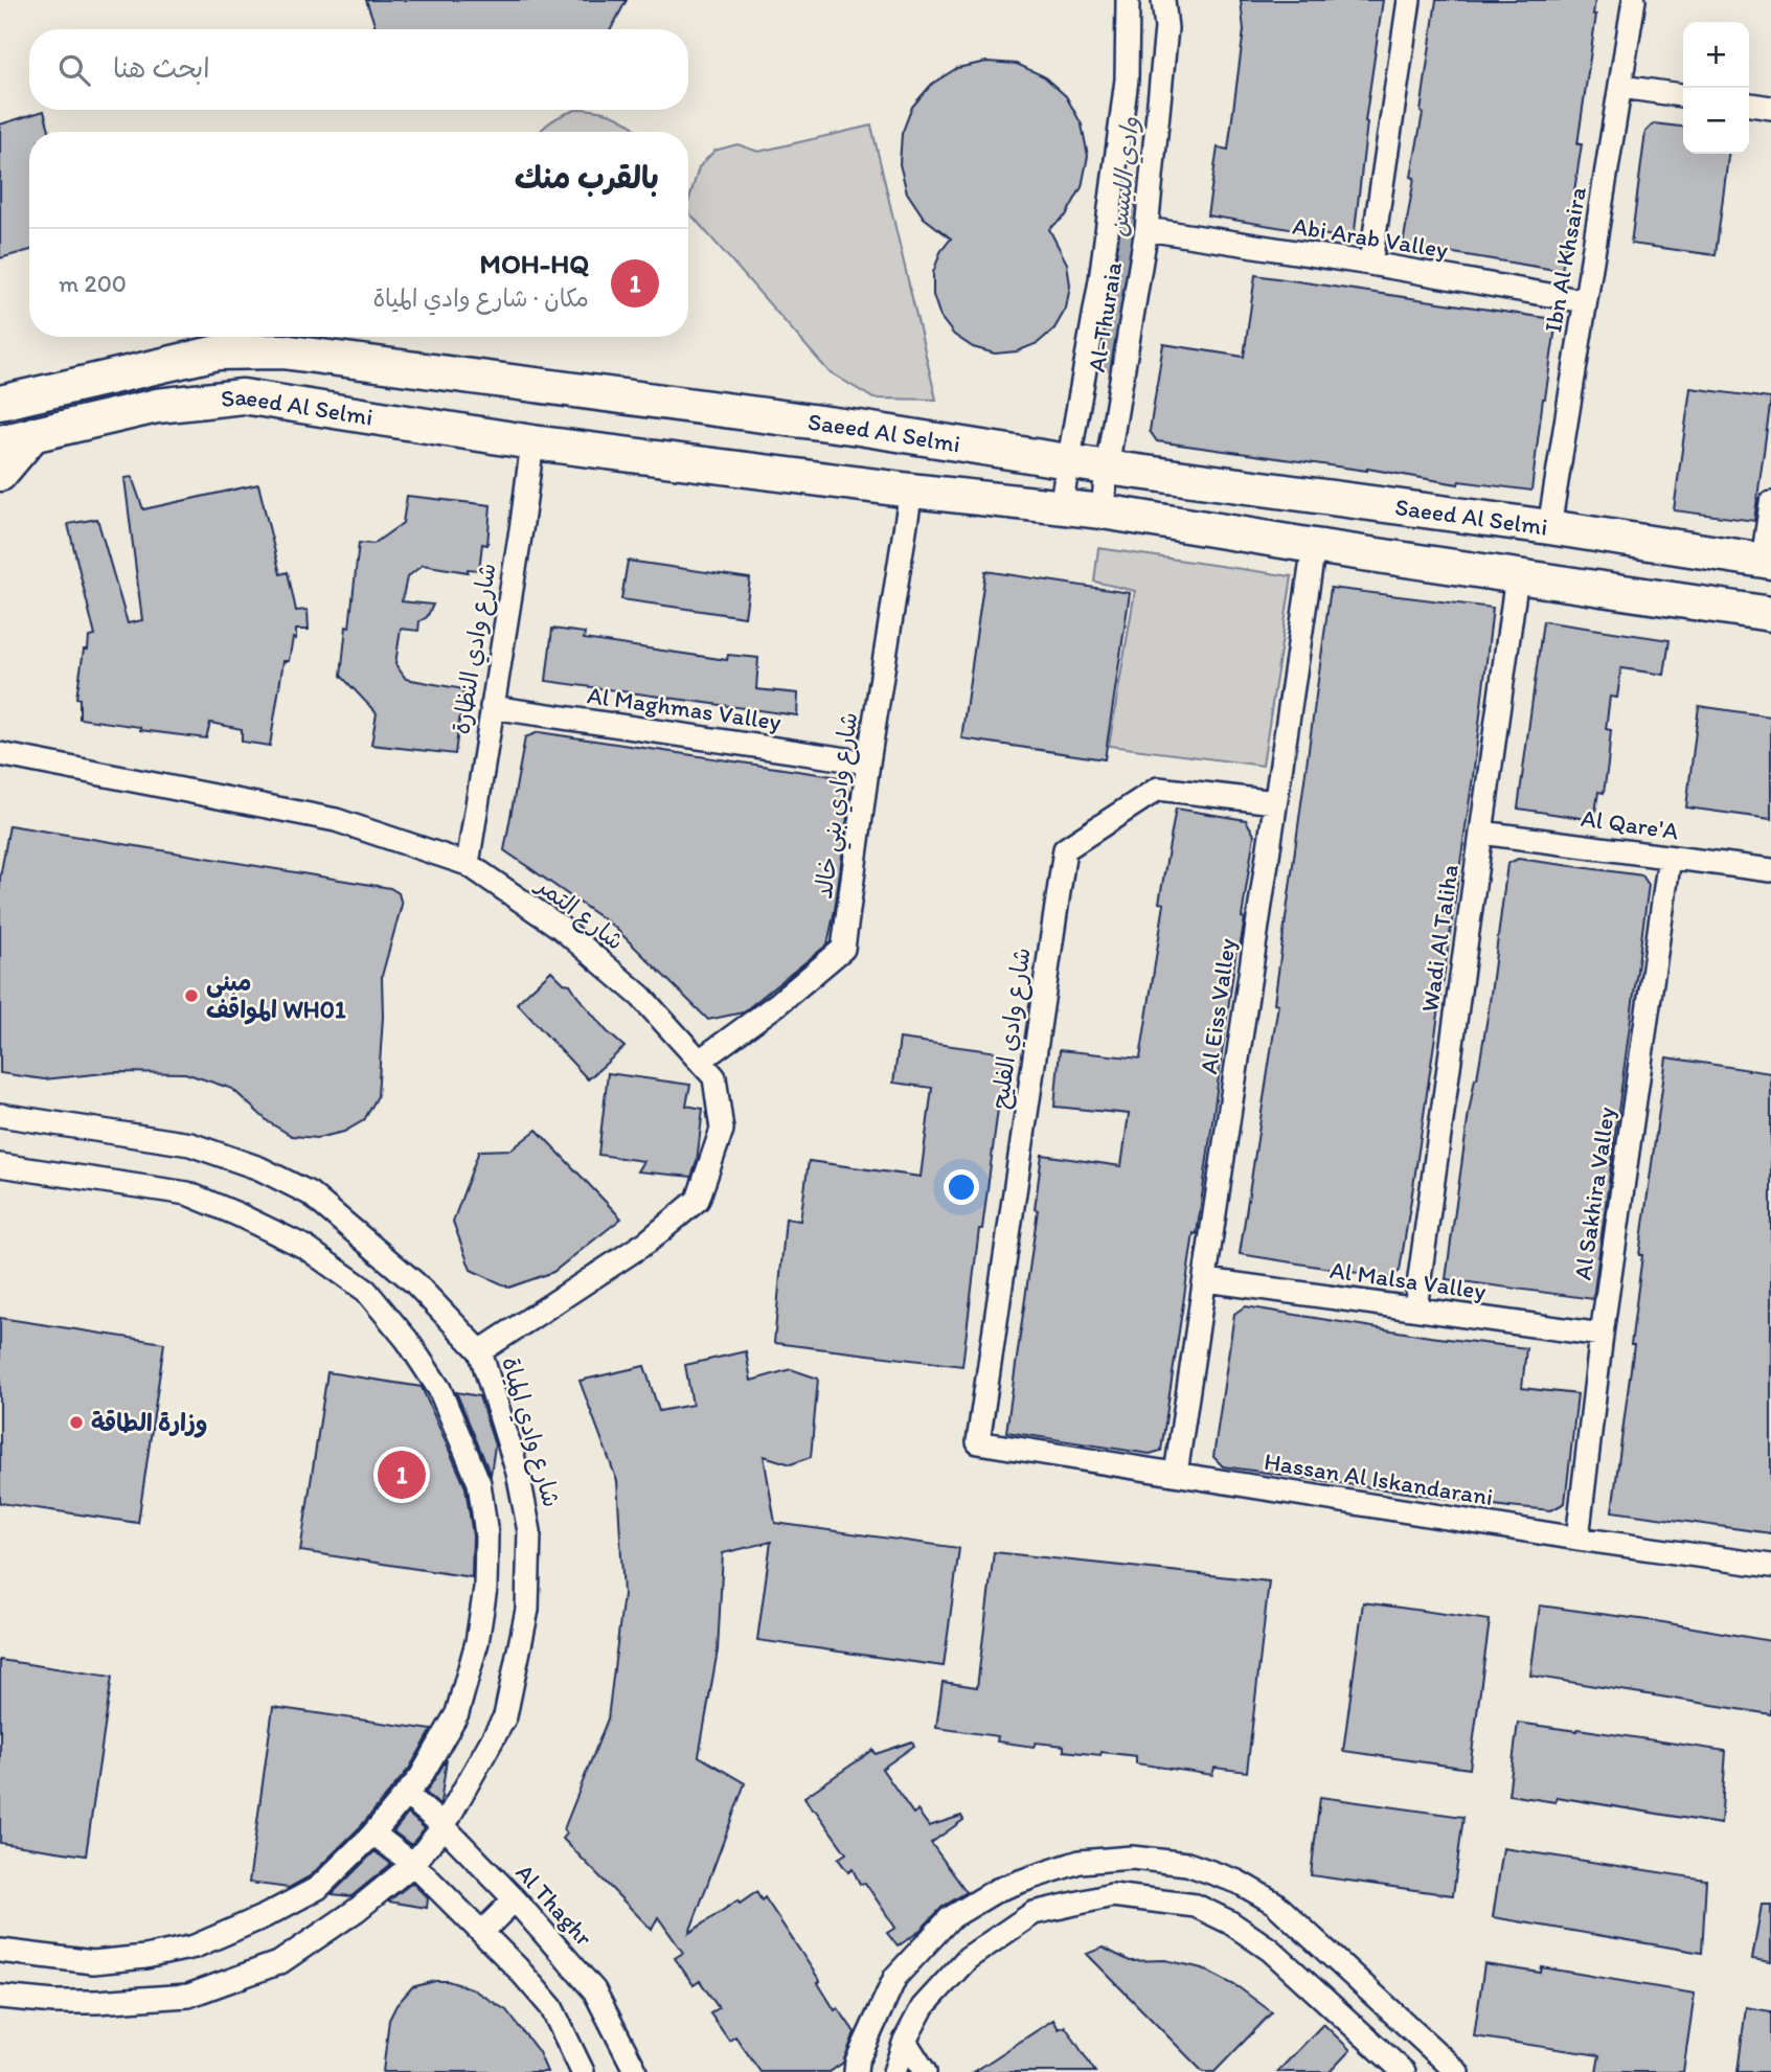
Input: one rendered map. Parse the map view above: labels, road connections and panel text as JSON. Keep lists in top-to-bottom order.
{
  "streets": {
    "street": [
      "Abi Arab Valley",
      "Ibn Al Khsaira",
      "Al-Thuraia",
      "Saeed Al Selmi",
      "شارع وادي النظارة",
      "Al Maghmas Valley",
      "شارع وادي بني خالد",
      "Al Qare'A",
      "شارع التمر",
      "Wadi Al Taliha",
      "Al Eiss Valley",
      "شارع وادي الفليح",
      "Al Sakhira Valley",
      "Al Malsa Valley",
      "شارع وادي المياة",
      "Hassan Al Iskandarani",
      "Al Thaghr"
    ]
  },
  "crossings": [
    ["Abi Arab Valley", "Ibn Al Khsaira"],
    ["Abi Arab Valley", "Al-Thuraia"],
    ["Ibn Al Khsaira", "Saeed Al Selmi"],
    ["Al-Thuraia", "Saeed Al Selmi"],
    ["Saeed Al Selmi", "شارع وادي النظارة"],
    ["Saeed Al Selmi", "شارع وادي بني خالد"],
    ["Saeed Al Selmi", "Wadi Al Taliha"],
    ["Saeed Al Selmi", "Al Eiss Valley"],
    ["شارع وادي النظارة", "Al Maghmas Valley"],
    ["شارع وادي النظارة", "شارع التمر"],
    ["Al Maghmas Valley", "شارع وادي بني خالد"],
    ["شارع وادي بني خالد", "شارع التمر"],
    ["Al Qare'A", "Wadi Al Taliha"],
    ["Al Qare'A", "Al Sakhira Valley"],
    ["شارع التمر", "شارع وادي المياة"],
    ["Wadi Al Taliha", "Al Malsa Valley"],
    ["Al Eiss Valley", "شارع وادي الفليح"],
    ["Al Eiss Valley", "Al Malsa Valley"],
    ["Al Eiss Valley", "Hassan Al Iskandarani"],
    ["شارع وادي الفليح", "Hassan Al Iskandarani"],
    ["Al Sakhira Valley", "Al Malsa Valley"],
    ["Al Sakhira Valley", "Hassan Al Iskandarani"],
    ["شارع وادي المياة", "Al Thaghr"]
  ],
  "water": ["وادي الليسن"],
  "places": ["مبنى المواقف WH01", "وزارة الطاقة"],
  "page": {
    "map_buttons": ["+", "−"],
    "search": "ابحث هنا",
    "heading": "بالقرب منك",
    "list": [
      {
        "mark": "1",
        "name": "MOH-HQ",
        "note": "مكان · شارع وادي المياة",
        "value": "200 m"
      }
    ],
    "pins": "1"
  }
}
